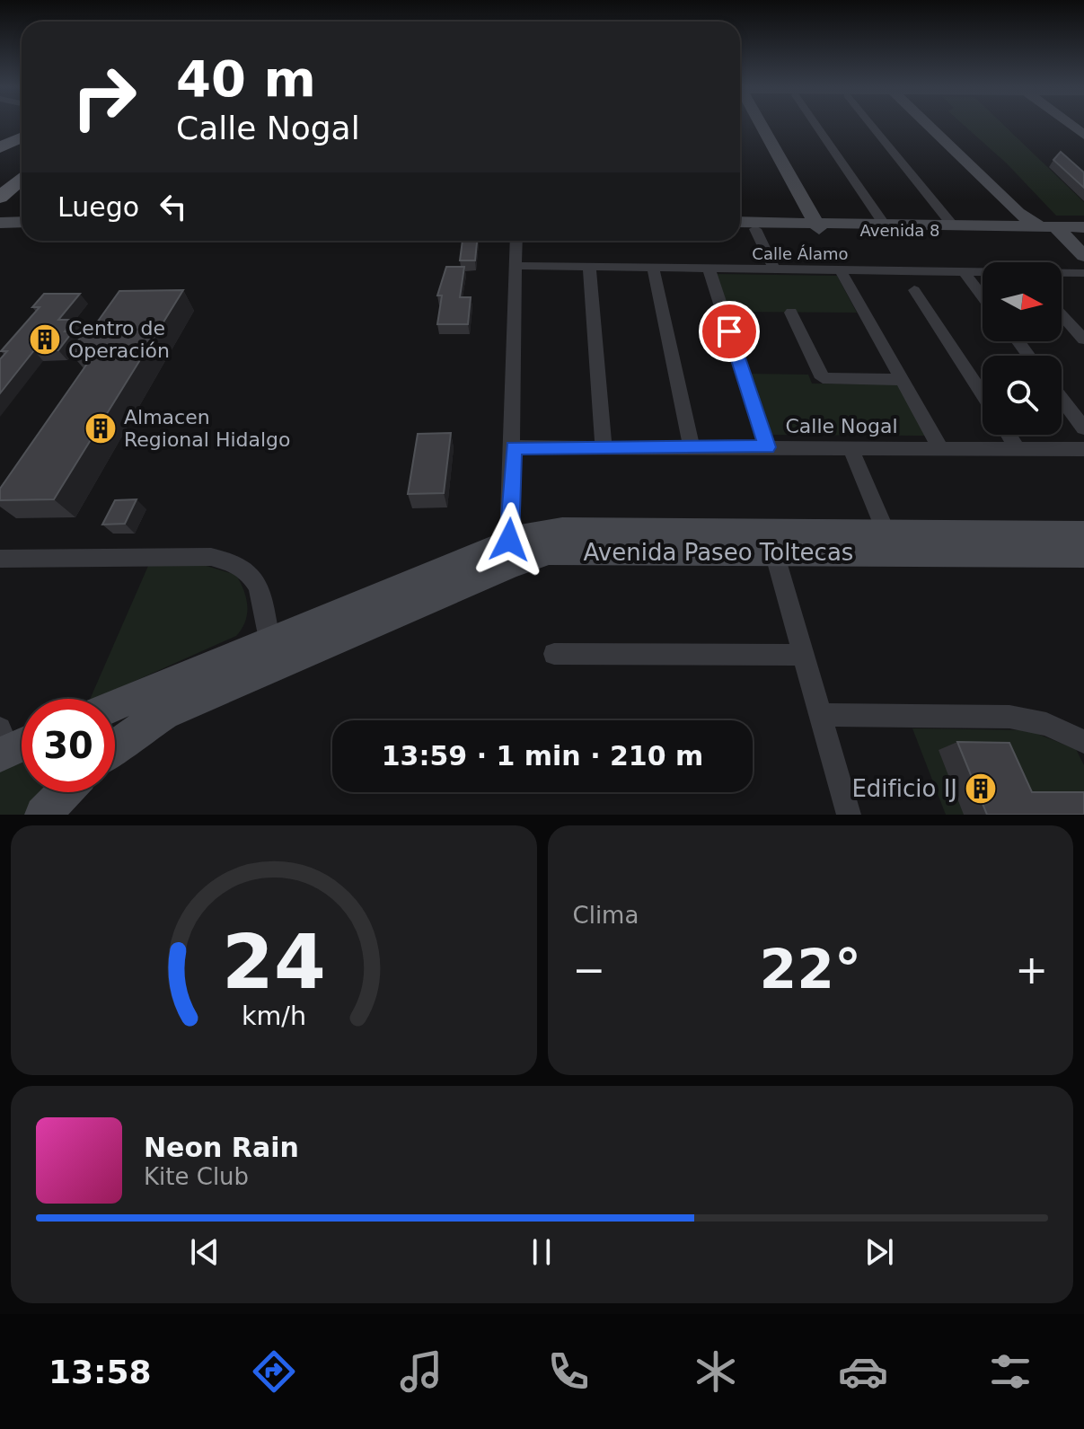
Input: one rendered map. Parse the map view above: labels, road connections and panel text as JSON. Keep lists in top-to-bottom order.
{
  "streets": {
    "street": [
      "Avenida 8",
      "Calle Álamo",
      "Calle Nogal",
      "Avenida Paseo Toltecas"
    ]
  },
  "places": {
    "building": ["Centro de Operación", "Almacen Regional Hidalgo", "Edificio IJ"]
  },
  "north": "right",
  "page": {
    "turn": ["40 m", "Calle Nogal"],
    "then": "Luego",
    "limit": "30",
    "trip": "13:59 · 1 min · 210 m",
    "tile": "Clima",
    "heat": ["−", "22°", "+"],
    "song": ["Neon Rain", "Kite Club"],
    "tabs": "13:58",
    "gauge": ["24", "km/h"]
  }
}
